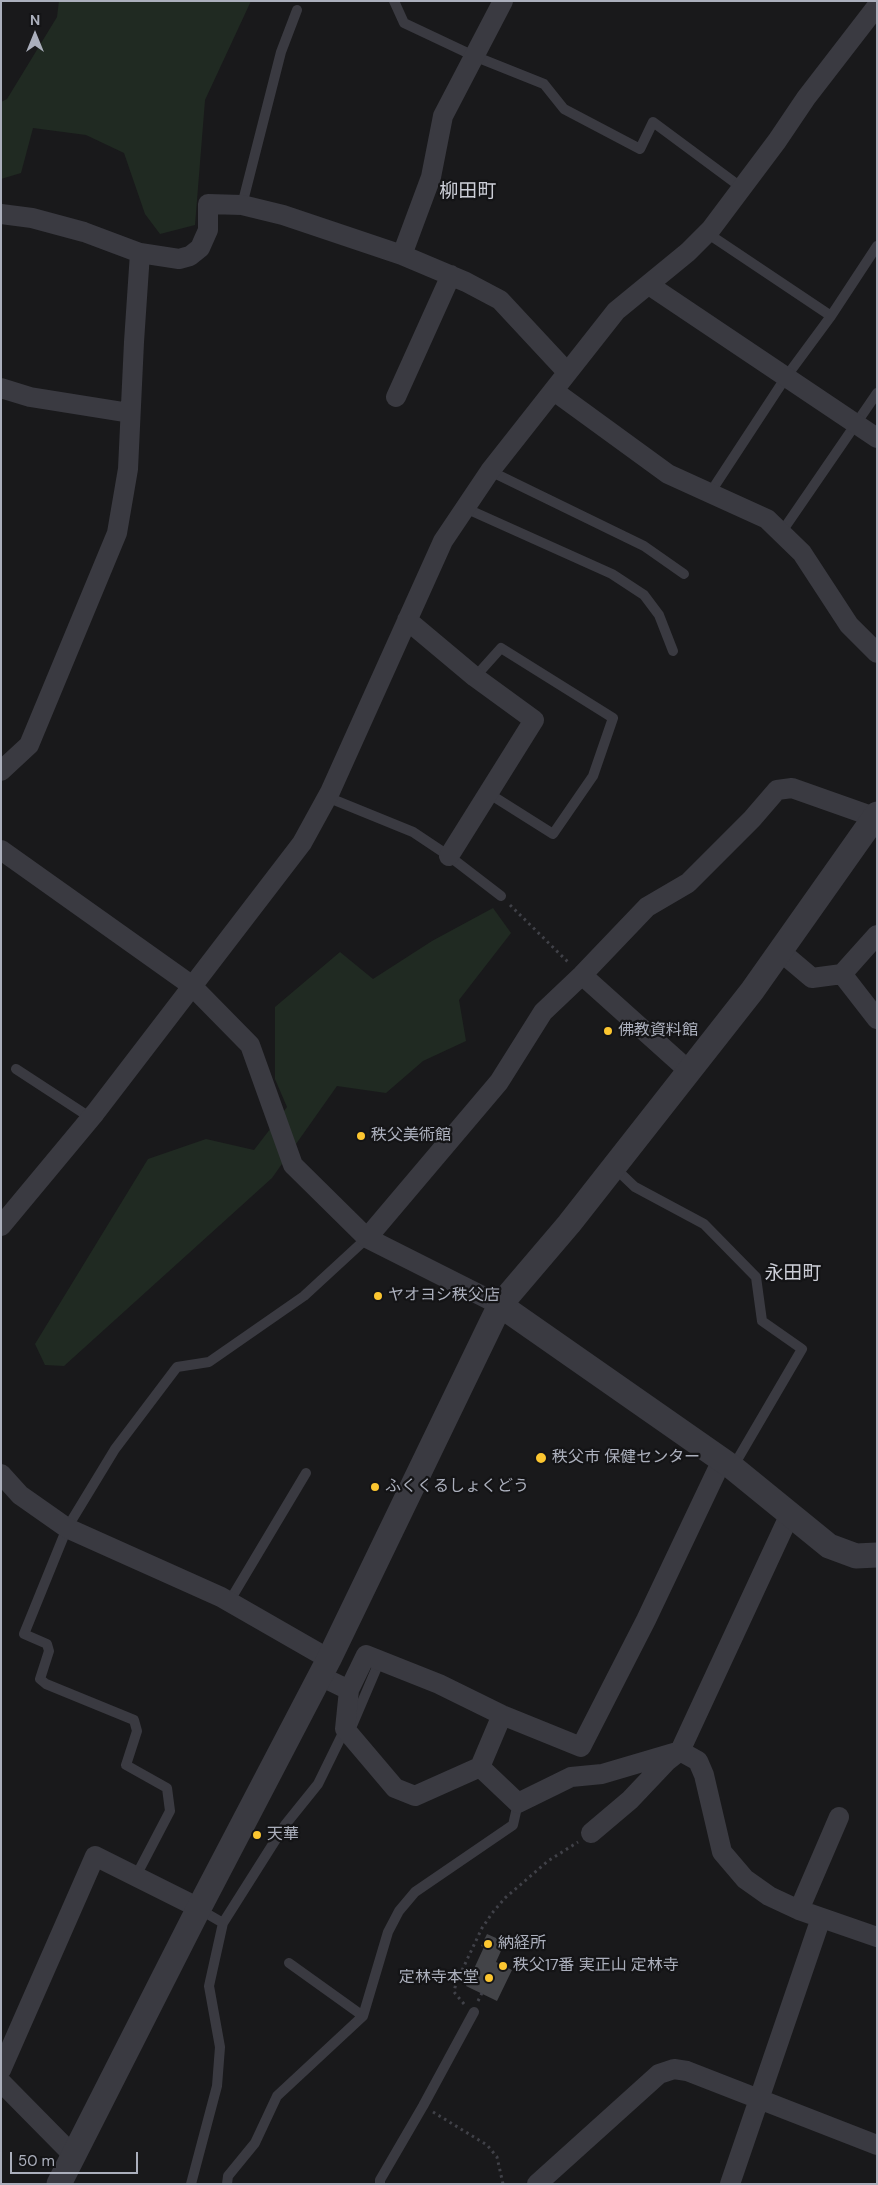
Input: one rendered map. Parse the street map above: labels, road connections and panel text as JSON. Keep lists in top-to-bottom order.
{
  "districts": ["柳田町", "永田町"],
  "places": [
    "佛教資料館",
    "秩父美術館",
    "ヤオヨシ秩父店",
    "秩父市 保健センター",
    "ふくくるしょくどう",
    "天華",
    "納経所",
    "秩父17番 実正山 定林寺",
    "定林寺本堂"
  ],
  "scale_bar": "50 m",
  "north": "top"
}
